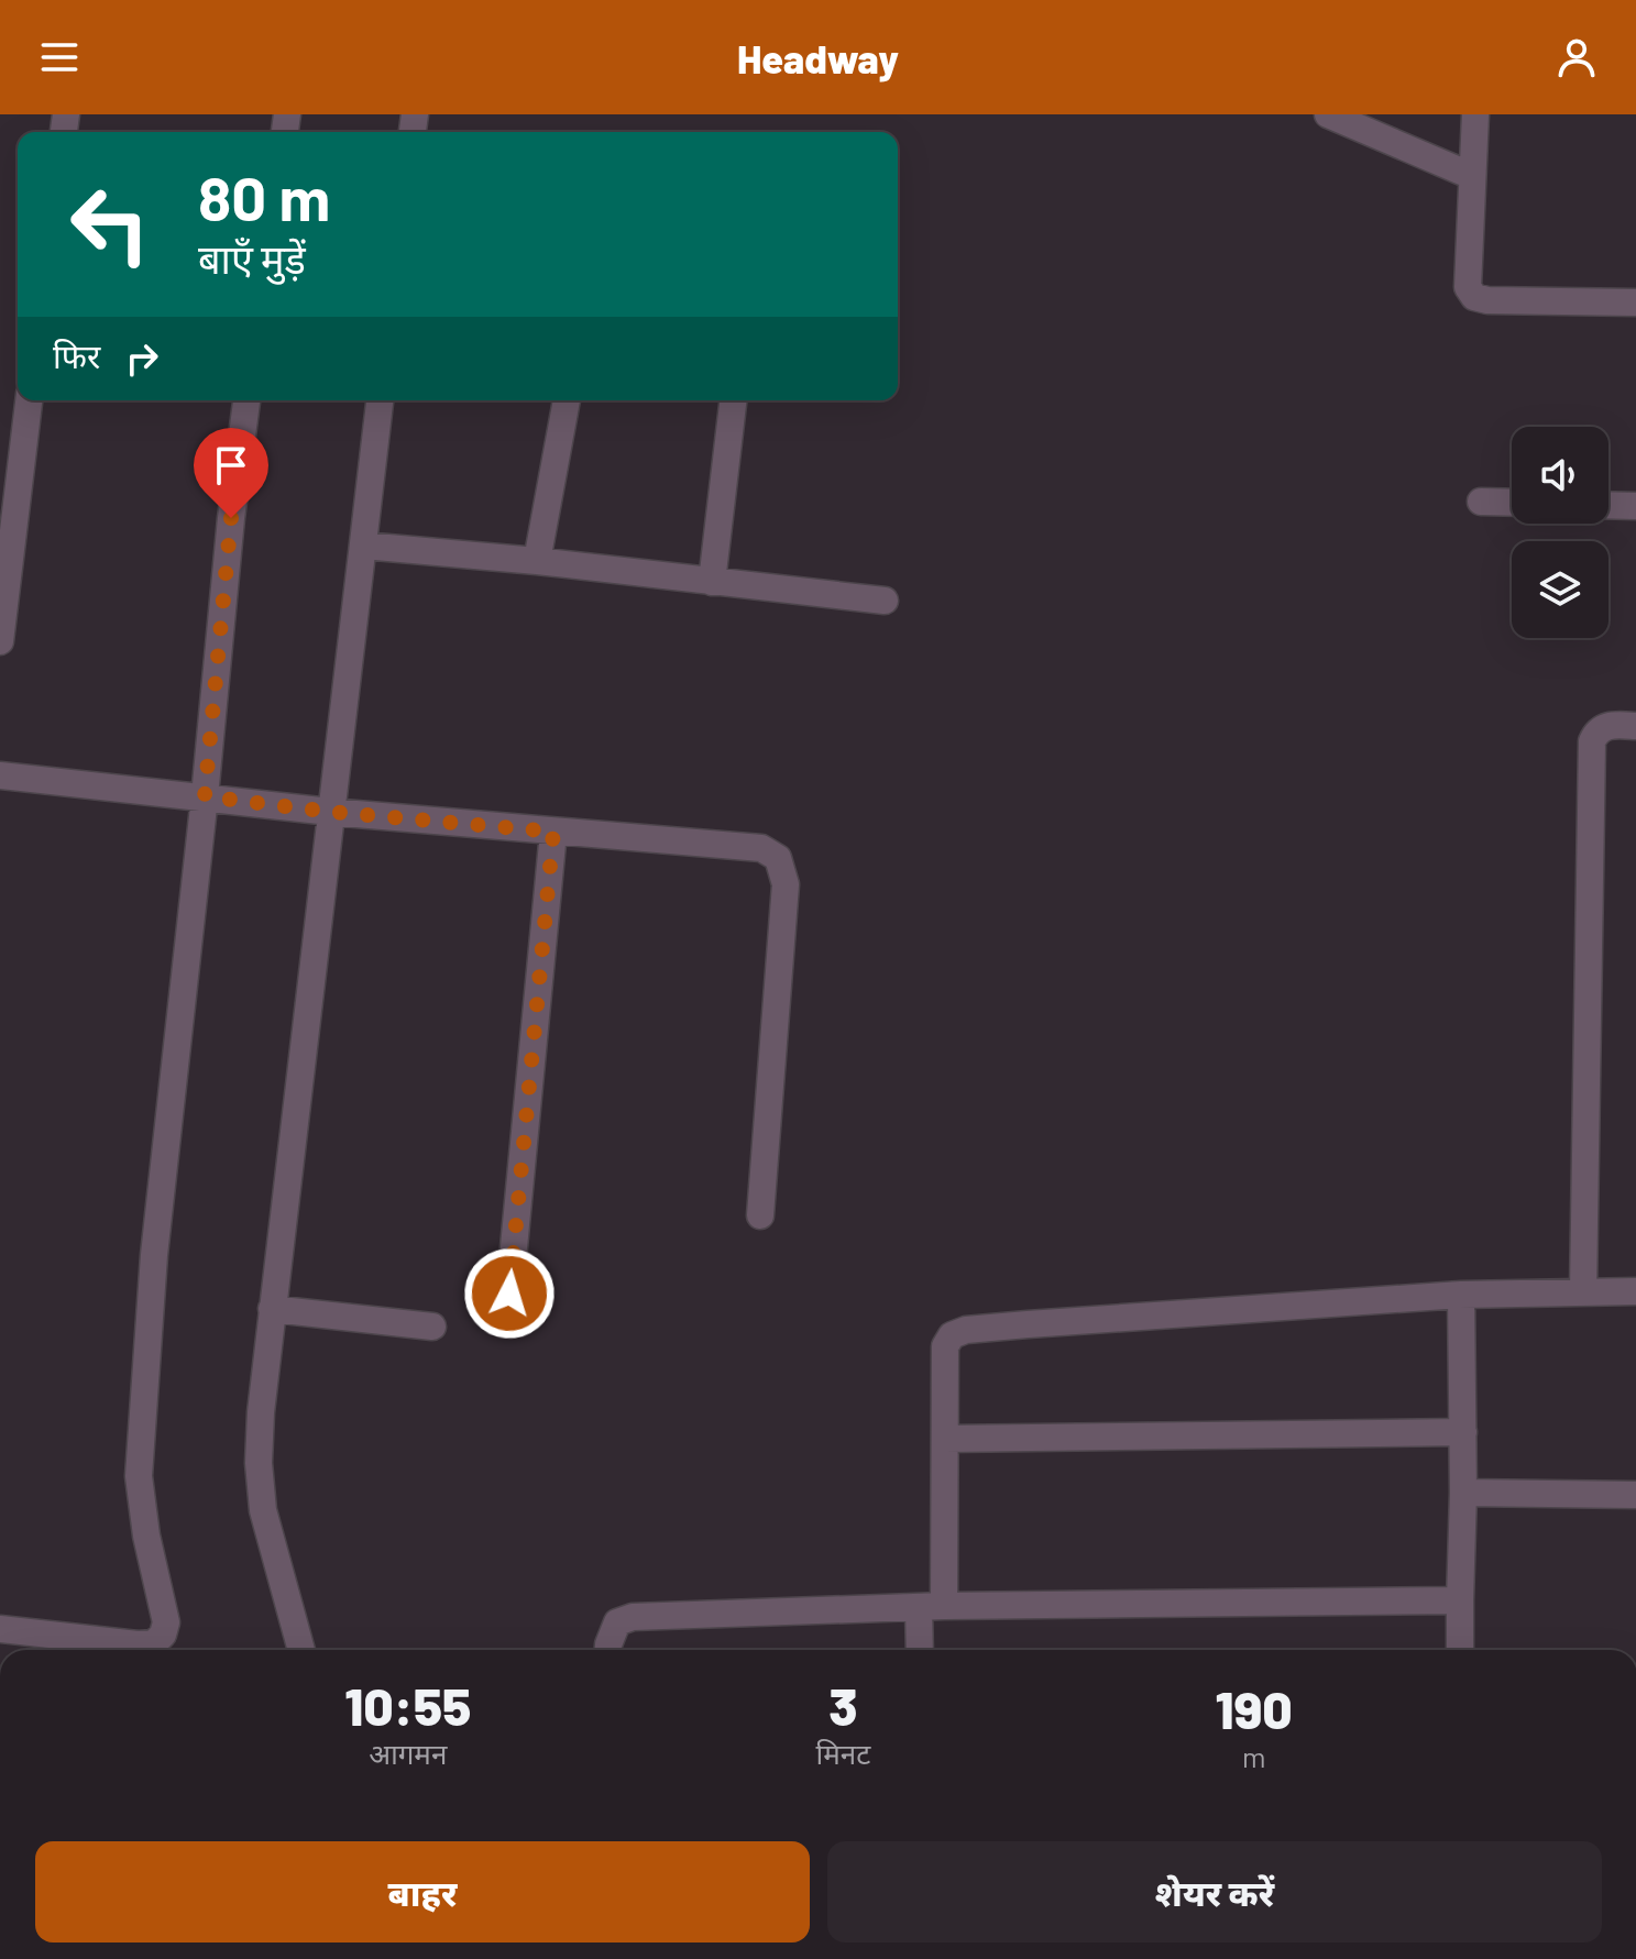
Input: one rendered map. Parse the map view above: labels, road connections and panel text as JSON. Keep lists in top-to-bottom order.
{
  "page": {
    "header": "Headway",
    "turn": ["80 m", "बाएँ मुड़ें"],
    "then": "फिर",
    "eta": [
      "10:55",
      "आगमन",
      "3",
      "मिनट",
      "190",
      "m"
    ],
    "buttons": ["बाहर", "शेयर करें"]
  }
}
